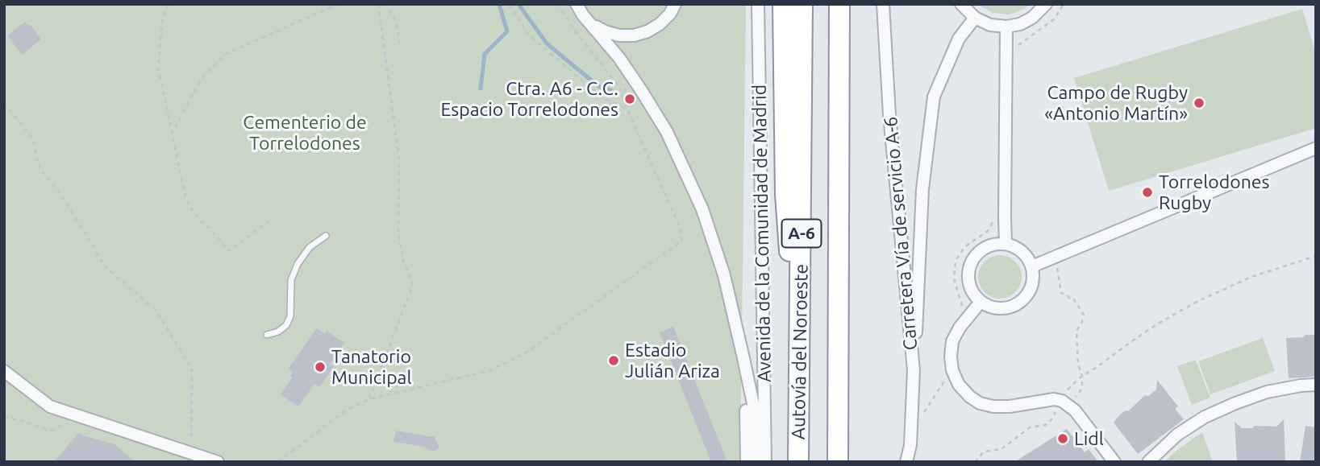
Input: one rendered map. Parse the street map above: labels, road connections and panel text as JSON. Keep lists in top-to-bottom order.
{
  "streets": {
    "highway": ["A-6", "Autovía del Noroeste"],
    "street": ["Avenida de la Comunidad de Madrid", "Carretera Vía de servicio A-6"]
  },
  "parks": ["Cementerio de Torrelodones"],
  "places": [
    "Ctra. A6 - C.C. Espacio Torrelodones",
    "Campo de Rugby «Antonio Martín»",
    "Torrelodones Rugby",
    "Estadio Julián Ariza",
    "Tanatorio Municipal",
    "Lidl"
  ]
}
